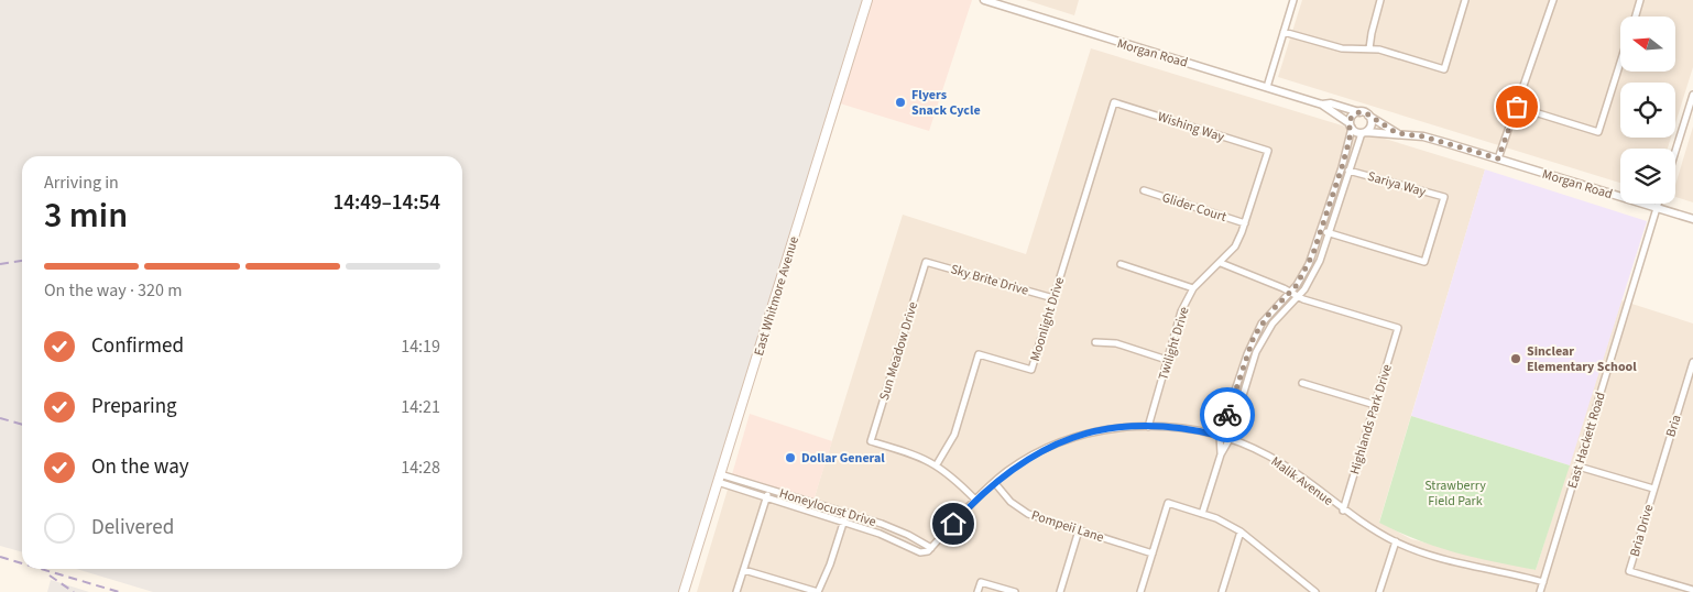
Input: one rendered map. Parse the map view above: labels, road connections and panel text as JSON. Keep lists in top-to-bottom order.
{
  "streets": {
    "main road": ["East Whitmore Avenue"],
    "street": [
      "Morgan Road",
      "Wishing Way",
      "Sariya Way",
      "Glider Court",
      "Sky Brite Drive",
      "Moonlight Drive",
      "Twilight Drive",
      "Sun Meadow Drive",
      "Highlands Park Drive",
      "Bria",
      "East Hackett Road",
      "Malik Avenue",
      "Honeylocust Drive",
      "Pompeii Lane",
      "Bria Drive"
    ]
  },
  "crossings": [
    ["Morgan Road", "East Hackett Road"],
    ["Wishing Way", "Moonlight Drive"],
    ["Wishing Way", "Twilight Drive"],
    ["Glider Court", "Twilight Drive"],
    ["Sky Brite Drive", "Moonlight Drive"],
    ["Sky Brite Drive", "Sun Meadow Drive"],
    ["East Whitmore Avenue", "Honeylocust Drive"],
    ["Moonlight Drive", "Sun Meadow Drive"],
    ["Twilight Drive", "Malik Avenue"],
    ["Highlands Park Drive", "Malik Avenue"],
    ["Bria", "Bria Drive"],
    ["East Hackett Road", "Malik Avenue"],
    ["Malik Avenue", "Honeylocust Drive"],
    ["Malik Avenue", "Pompeii Lane"]
  ],
  "parks": ["Strawberry Field Park"],
  "places": ["Flyers Snack Cycle", "Sinclear Elementary School", "Dollar General"],
  "north": "left",
  "page": {
    "heading": ["3 min", "Arriving in", "14:49–14:54"],
    "bar": "On the way · 320 m",
    "list": [
      ["Confirmed", "14:19"],
      ["Preparing", "14:21"],
      ["On the way", "14:28"],
      "Delivered"
    ]
  }
}
